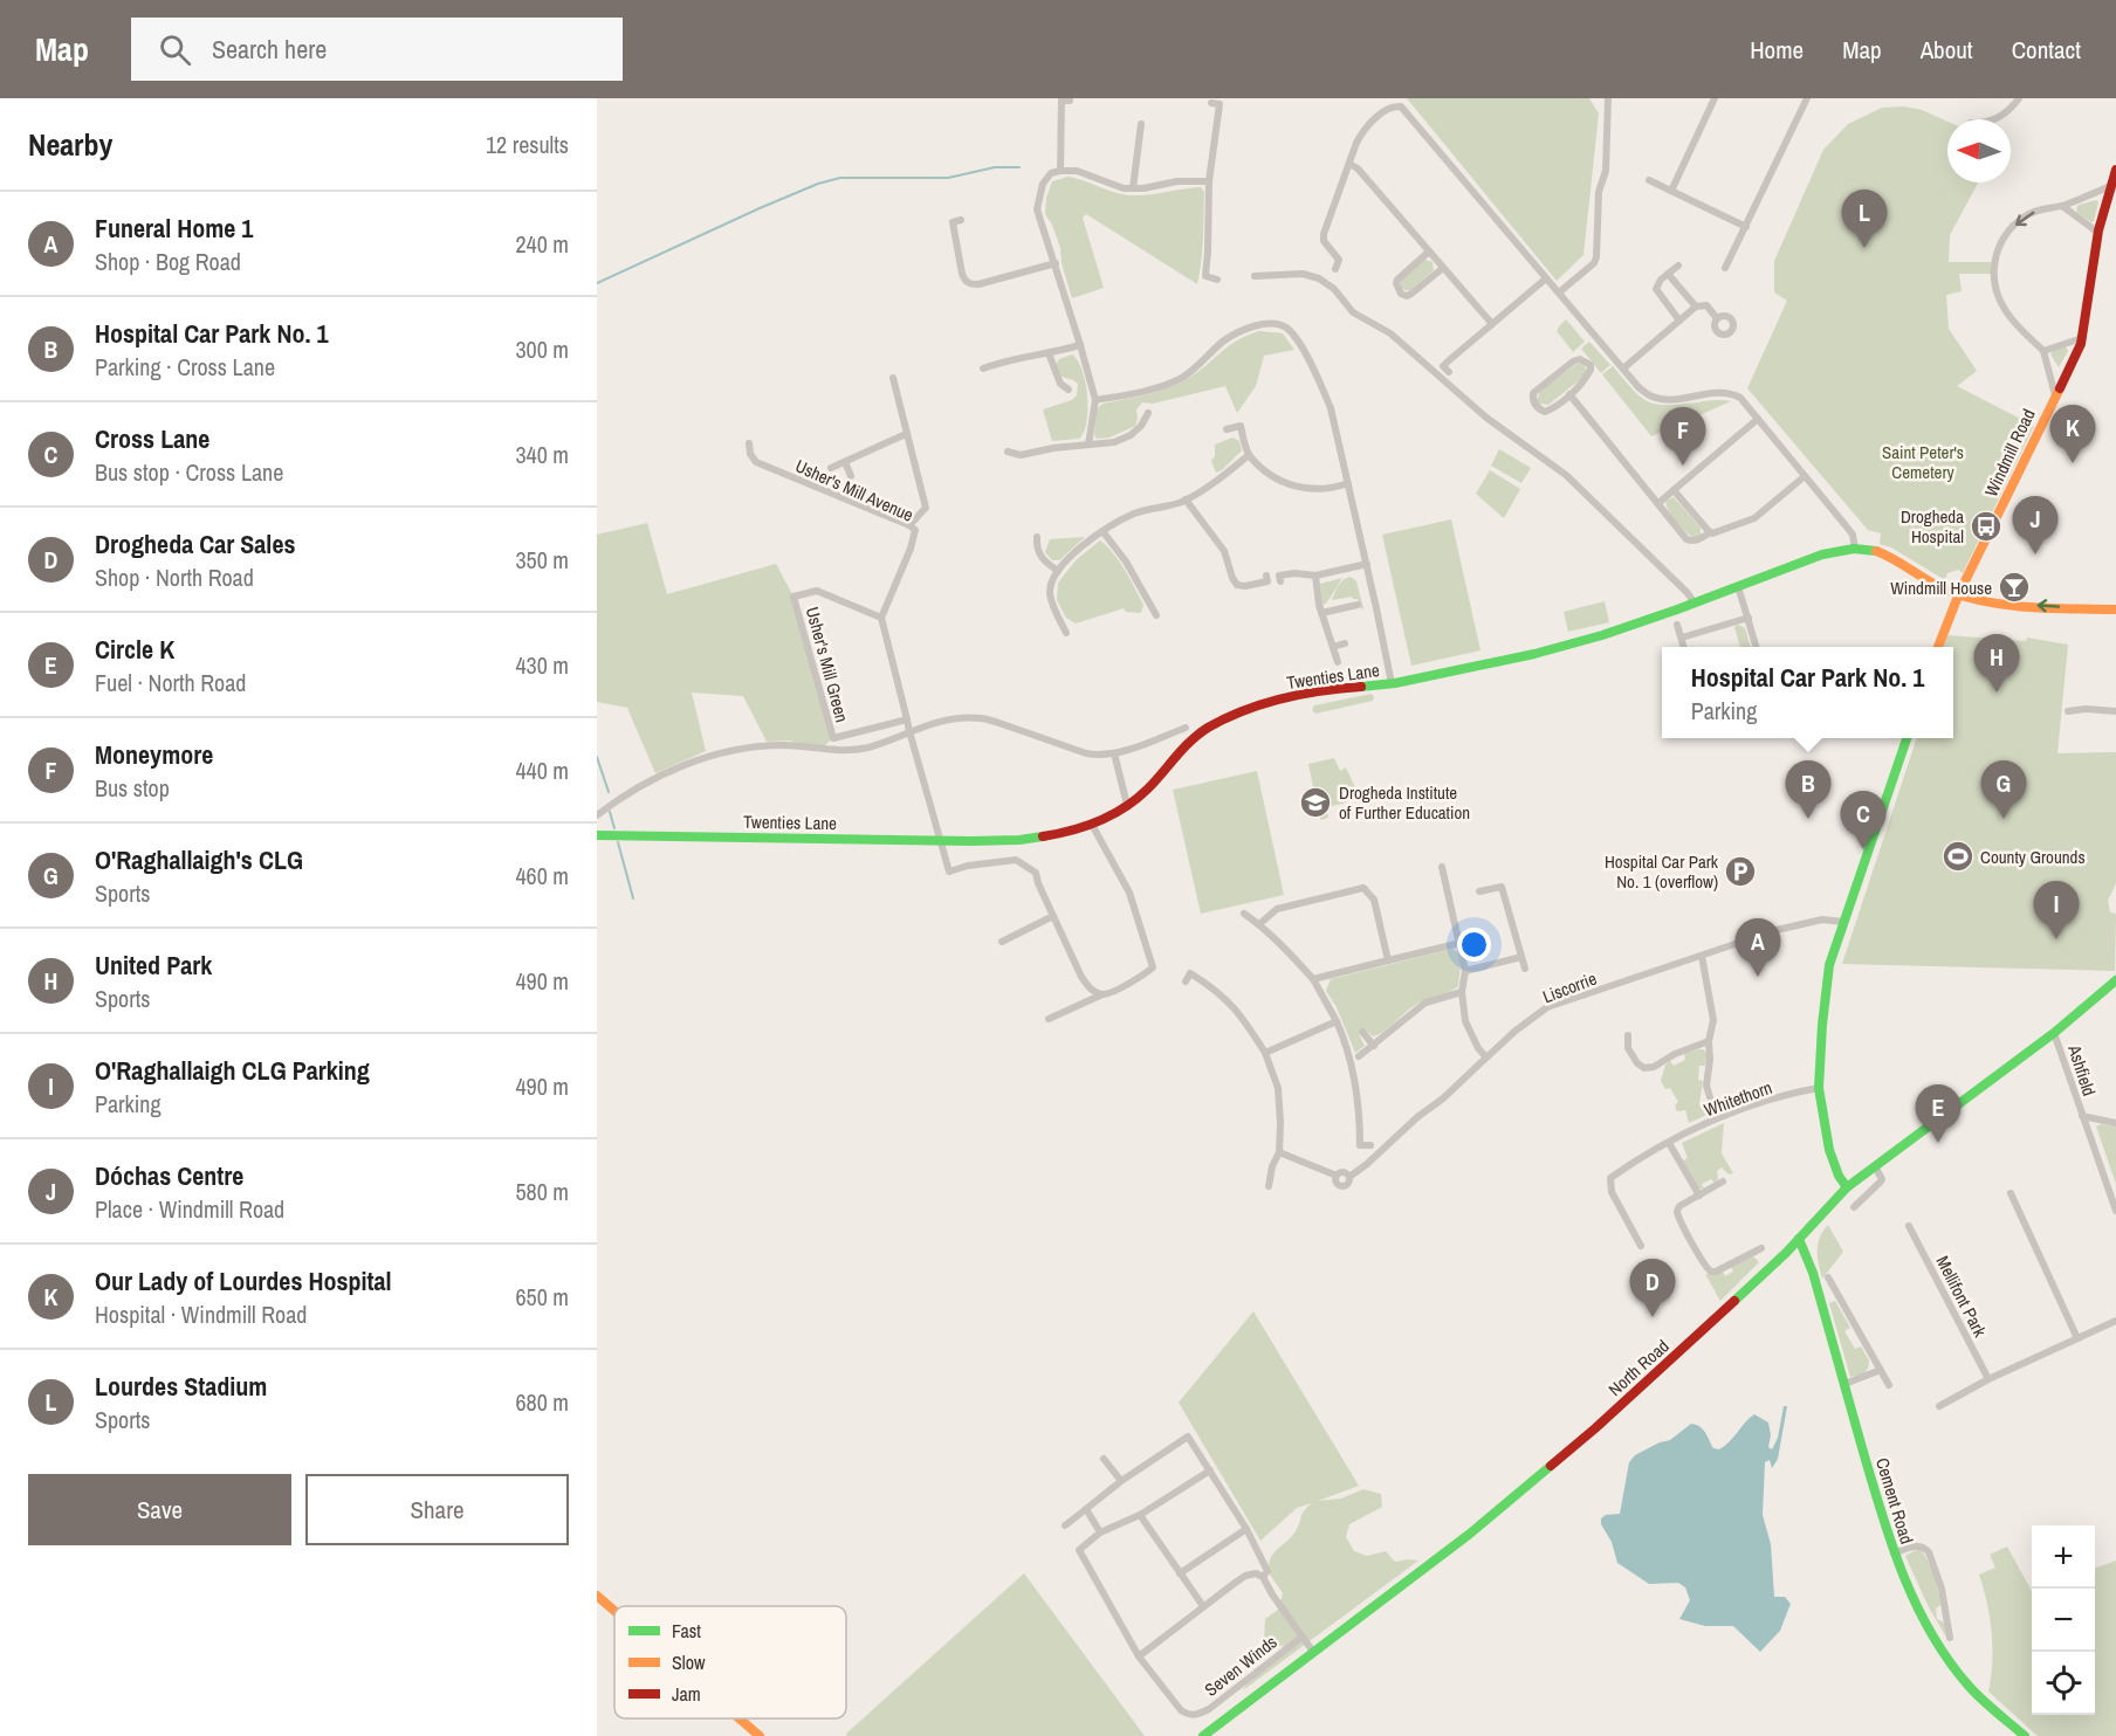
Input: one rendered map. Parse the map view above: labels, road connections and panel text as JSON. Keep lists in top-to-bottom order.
{
  "streets": {
    "street": [
      "Windmill Road",
      "Usher's Mill Avenue",
      "Usher's Mill Green",
      "Twenties Lane",
      "Liscorrie",
      "Ashfield",
      "Whitethorn",
      "Mellifont Park",
      "North Road",
      "Cement Road",
      "Seven Winds"
    ]
  },
  "crossings": [
    ["Windmill Road", "Twenties Lane"],
    ["Usher's Mill Avenue", "Usher's Mill Green"],
    ["Ashfield", "North Road"],
    ["North Road", "Cement Road"],
    ["North Road", "Seven Winds"]
  ],
  "parks": ["Saint Peter's Cemetery"],
  "places": {
    "bus stop": ["Drogheda Hospital"],
    "bar": ["Windmill House"],
    "school or university": ["Drogheda Institute of Further Education"],
    "sports": ["County Grounds"],
    "parking": ["Hospital Car Park No. 1 (overflow)"]
  },
  "legend": ["Fast", "Slow", "Jam"],
  "north": "left",
  "page": {
    "header": "Map",
    "search": "Search here",
    "nav": [
      "Home",
      "Map",
      "About",
      "Contact"
    ],
    "heading": ["Nearby", "12 results"],
    "list": [
      {
        "mark": "A",
        "name": "Funeral Home 1",
        "note": "Shop · Bog Road",
        "value": "240 m"
      },
      {
        "mark": "B",
        "name": "Hospital Car Park No. 1",
        "note": "Parking · Cross Lane",
        "value": "300 m"
      },
      {
        "mark": "C",
        "name": "Cross Lane",
        "note": "Bus stop · Cross Lane",
        "value": "340 m"
      },
      {
        "mark": "D",
        "name": "Drogheda Car Sales",
        "note": "Shop · North Road",
        "value": "350 m"
      },
      {
        "mark": "E",
        "name": "Circle K",
        "note": "Fuel · North Road",
        "value": "430 m"
      },
      {
        "mark": "F",
        "name": "Moneymore",
        "note": "Bus stop",
        "value": "440 m"
      },
      {
        "mark": "G",
        "name": "O'Raghallaigh's CLG",
        "note": "Sports",
        "value": "460 m"
      },
      {
        "mark": "H",
        "name": "United Park",
        "note": "Sports",
        "value": "490 m"
      },
      {
        "mark": "I",
        "name": "O'Raghallaigh CLG Parking",
        "note": "Parking",
        "value": "490 m"
      },
      {
        "mark": "J",
        "name": "Dóchas Centre",
        "note": "Place · Windmill Road",
        "value": "580 m"
      },
      {
        "mark": "K",
        "name": "Our Lady of Lourdes Hospital",
        "note": "Hospital · Windmill Road",
        "value": "650 m"
      },
      {
        "mark": "L",
        "name": "Lourdes Stadium",
        "note": "Sports",
        "value": "680 m"
      }
    ],
    "pins": [
      "L",
      "K",
      "F",
      "J",
      "H",
      "B",
      "G",
      "C",
      "I",
      "A",
      "E",
      "D"
    ],
    "popup": ["Hospital Car Park No. 1", "Parking"],
    "buttons": ["Save", "Share"],
    "map_buttons": ["+", "−"]
  }
}
